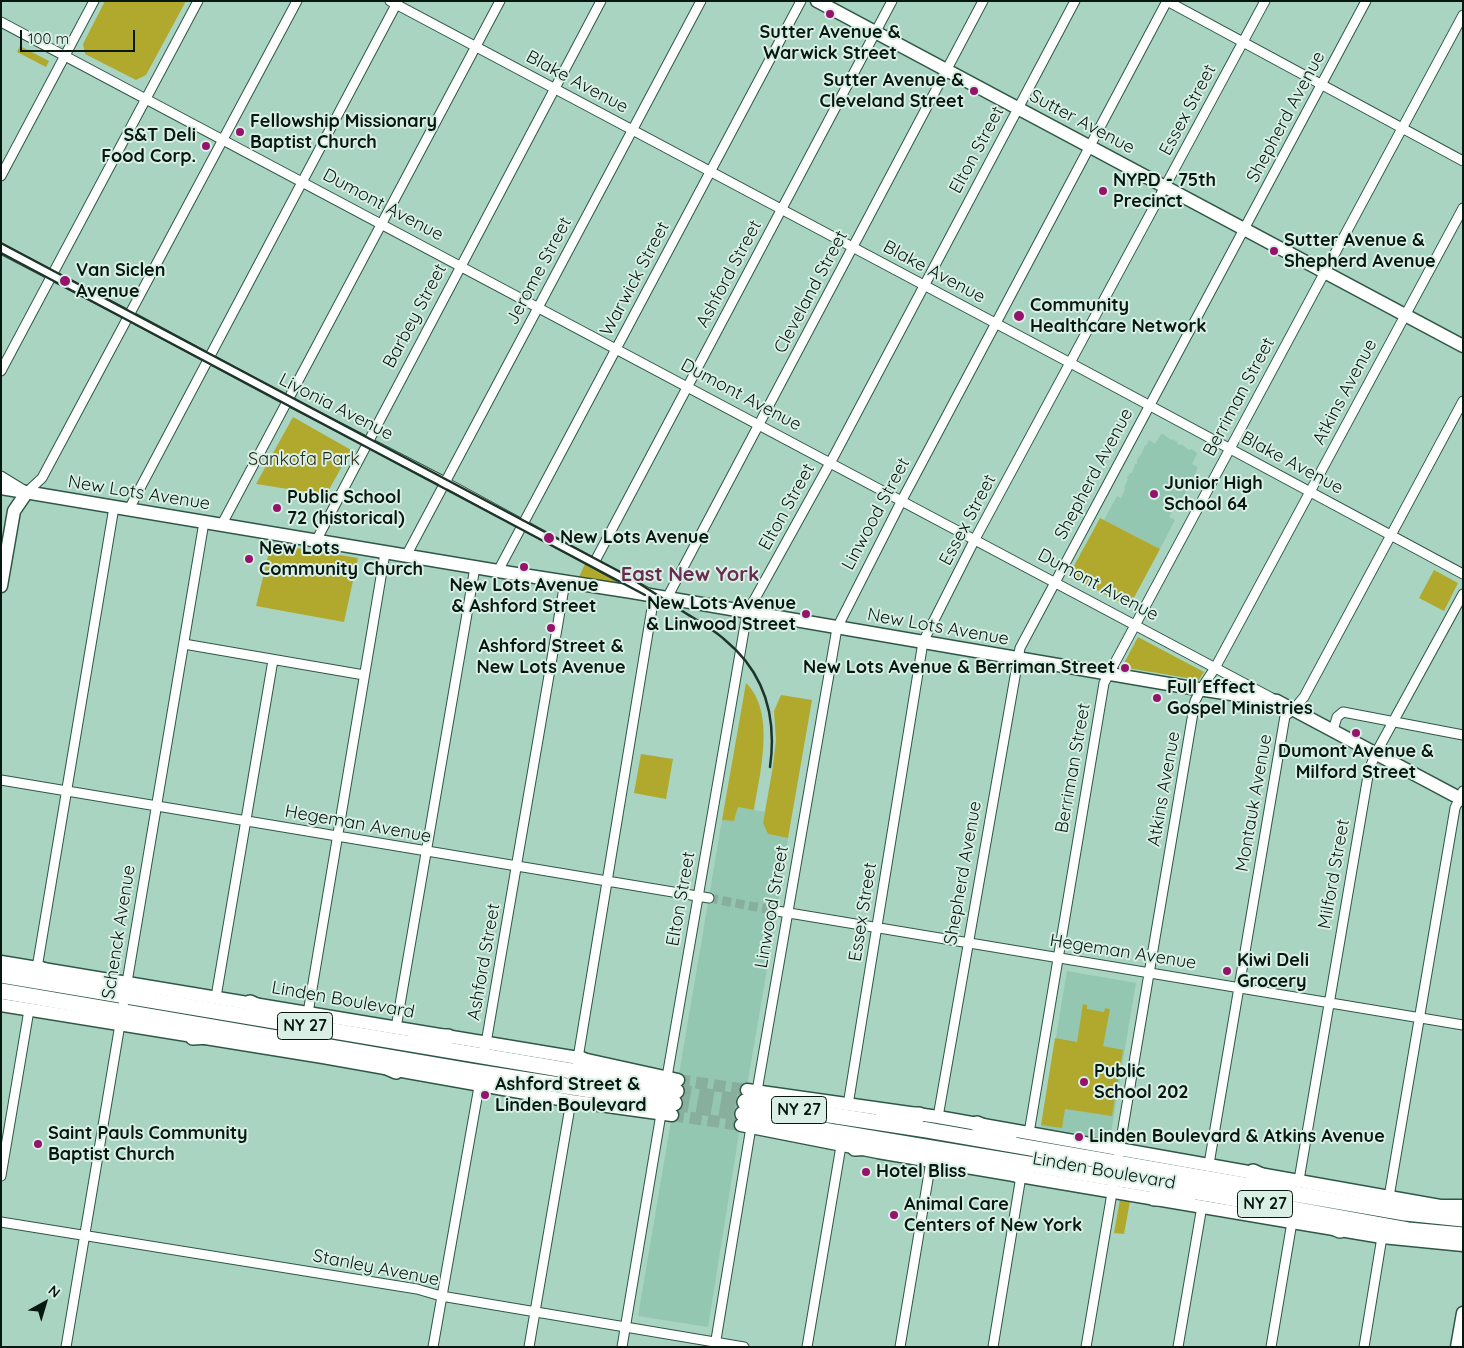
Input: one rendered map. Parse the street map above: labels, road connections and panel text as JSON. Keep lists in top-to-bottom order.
{
  "streets": {
    "highway": ["Linden Boulevard", "NY 27"],
    "street": [
      "Blake Avenue",
      "Essex Street",
      "Shepherd Avenue",
      "Sutter Avenue",
      "Elton Street",
      "Dumont Avenue",
      "Jerome Street",
      "Ashford Street",
      "Warwick Street",
      "Cleveland Street",
      "Barbey Street",
      "Atkins Avenue",
      "Berriman Street",
      "Livonia Avenue",
      "New Lots Avenue",
      "Linwood Street",
      "Montauk Avenue",
      "Hegeman Avenue",
      "Milford Street",
      "Schenck Avenue",
      "Stanley Avenue"
    ]
  },
  "crossings": [
    ["Blake Avenue", "Essex Street"],
    ["Blake Avenue", "Shepherd Avenue"],
    ["Blake Avenue", "Elton Street"],
    ["Blake Avenue", "Jerome Street"],
    ["Blake Avenue", "Ashford Street"],
    ["Blake Avenue", "Warwick Street"],
    ["Blake Avenue", "Cleveland Street"],
    ["Blake Avenue", "Barbey Street"],
    ["Blake Avenue", "Atkins Avenue"],
    ["Blake Avenue", "Berriman Street"],
    ["Blake Avenue", "Linwood Street"],
    ["Blake Avenue", "Montauk Avenue"],
    ["Essex Street", "Sutter Avenue"],
    ["Essex Street", "Dumont Avenue"],
    ["Essex Street", "New Lots Avenue"],
    ["Essex Street", "Hegeman Avenue"],
    ["Essex Street", "Linden Boulevard"],
    ["Shepherd Avenue", "Sutter Avenue"],
    ["Shepherd Avenue", "Dumont Avenue"],
    ["Shepherd Avenue", "New Lots Avenue"],
    ["Shepherd Avenue", "Hegeman Avenue"],
    ["Shepherd Avenue", "Linden Boulevard"],
    ["Sutter Avenue", "Elton Street"],
    ["Sutter Avenue", "Ashford Street"],
    ["Sutter Avenue", "Cleveland Street"],
    ["Sutter Avenue", "Atkins Avenue"],
    ["Sutter Avenue", "Berriman Street"],
    ["Sutter Avenue", "Linwood Street"],
    ["Elton Street", "Dumont Avenue"],
    ["Elton Street", "New Lots Avenue"],
    ["Elton Street", "Hegeman Avenue"],
    ["Elton Street", "Linden Boulevard"],
    ["Elton Street", "NY 27"],
    ["Elton Street", "Stanley Avenue"],
    ["Dumont Avenue", "Jerome Street"],
    ["Dumont Avenue", "Ashford Street"],
    ["Dumont Avenue", "Warwick Street"],
    ["Dumont Avenue", "Cleveland Street"],
    ["Dumont Avenue", "Barbey Street"],
    ["Dumont Avenue", "Atkins Avenue"],
    ["Dumont Avenue", "Berriman Street"],
    ["Dumont Avenue", "New Lots Avenue"],
    ["Dumont Avenue", "Linwood Street"],
    ["Dumont Avenue", "Montauk Avenue"],
    ["Dumont Avenue", "Milford Street"],
    ["Jerome Street", "Livonia Avenue"],
    ["Jerome Street", "New Lots Avenue"],
    ["Ashford Street", "Livonia Avenue"],
    ["Ashford Street", "New Lots Avenue"],
    ["Ashford Street", "Hegeman Avenue"],
    ["Ashford Street", "Linden Boulevard"],
    ["Ashford Street", "NY 27"],
    ["Ashford Street", "Stanley Avenue"],
    ["Warwick Street", "Livonia Avenue"],
    ["Warwick Street", "New Lots Avenue"],
    ["Cleveland Street", "New Lots Avenue"],
    ["Barbey Street", "Livonia Avenue"],
    ["Barbey Street", "New Lots Avenue"],
    ["Atkins Avenue", "New Lots Avenue"],
    ["Atkins Avenue", "Hegeman Avenue"],
    ["Atkins Avenue", "Linden Boulevard"],
    ["Berriman Street", "New Lots Avenue"],
    ["Berriman Street", "Hegeman Avenue"],
    ["Berriman Street", "Linden Boulevard"],
    ["Livonia Avenue", "New Lots Avenue"],
    ["New Lots Avenue", "Linwood Street"],
    ["New Lots Avenue", "Schenck Avenue"],
    ["Linwood Street", "Hegeman Avenue"],
    ["Linwood Street", "Linden Boulevard"],
    ["Linwood Street", "Stanley Avenue"],
    ["Montauk Avenue", "Hegeman Avenue"],
    ["Montauk Avenue", "Linden Boulevard"],
    ["Hegeman Avenue", "Milford Street"],
    ["Hegeman Avenue", "Schenck Avenue"],
    ["Milford Street", "Linden Boulevard"],
    ["Schenck Avenue", "Linden Boulevard"],
    ["Schenck Avenue", "NY 27"],
    ["Schenck Avenue", "Stanley Avenue"],
    ["Linden Boulevard", "NY 27"]
  ],
  "districts": ["East New York"],
  "parks": ["Sankofa Park"],
  "places": [
    "Sutter Avenue & Warwick Street",
    "Sutter Avenue & Cleveland Street",
    "Fellowship Missionary Baptist Church",
    "S&T Deli Food Corp.",
    "NYPD - 75th Precinct",
    "Sutter Avenue & Shepherd Avenue",
    "Van Siclen Avenue",
    "Community Healthcare Network",
    "Junior High School 64",
    "Public School 72 (historical)",
    "New Lots Avenue",
    "New Lots Community Church",
    "New Lots Avenue & Ashford Street",
    "New Lots Avenue & Linwood Street",
    "Ashford Street & New Lots Avenue",
    "New Lots Avenue & Berriman Street",
    "Full Effect Gospel Ministries",
    "Dumont Avenue & Milford Street",
    "Kiwi Deli Grocery",
    "Public School 202",
    "Ashford Street & Linden Boulevard",
    "Linden Boulevard & Atkins Avenue",
    "Saint Pauls Community Baptist Church",
    "Hotel Bliss",
    "Animal Care Centers of New York"
  ],
  "scale_bar": "100 m",
  "north": "top right"
}
